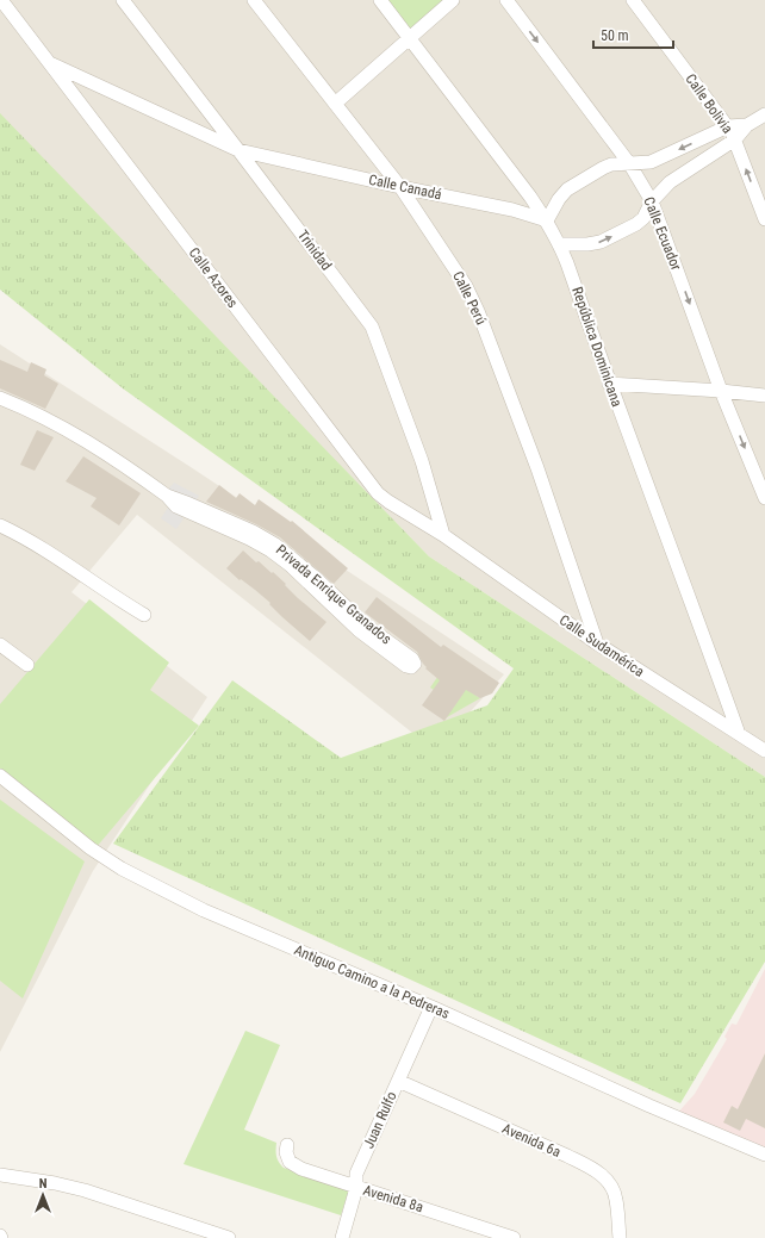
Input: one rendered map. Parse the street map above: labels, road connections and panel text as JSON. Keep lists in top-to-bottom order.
{
  "streets": {
    "street": [
      "Calle Bolivia",
      "Calle Canadá",
      "Calle Ecuador",
      "Trinidad",
      "Calle Azores",
      "Calle Perú",
      "República Dominicana",
      "Privada Enrique Granados",
      "Calle Sudamérica",
      "Antiguo Camino a la Pedreras",
      "Juan Rulfo",
      "Avenida 6a",
      "Avenida 8a"
    ]
  },
  "crossings": [
    ["Calle Canadá", "Calle Ecuador"],
    ["Calle Canadá", "Trinidad"],
    ["Calle Canadá", "Calle Azores"],
    ["Calle Canadá", "Calle Perú"],
    ["Calle Canadá", "República Dominicana"],
    ["Calle Ecuador", "República Dominicana"],
    ["Trinidad", "Calle Azores"],
    ["Trinidad", "Calle Sudamérica"],
    ["Calle Azores", "Calle Sudamérica"],
    ["Calle Perú", "Calle Sudamérica"],
    ["República Dominicana", "Calle Sudamérica"],
    ["Antiguo Camino a la Pedreras", "Juan Rulfo"],
    ["Juan Rulfo", "Avenida 6a"],
    ["Juan Rulfo", "Avenida 8a"]
  ],
  "one_way": ["Calle Ecuador"],
  "scale_bar": "50 m",
  "north": "top"
}
